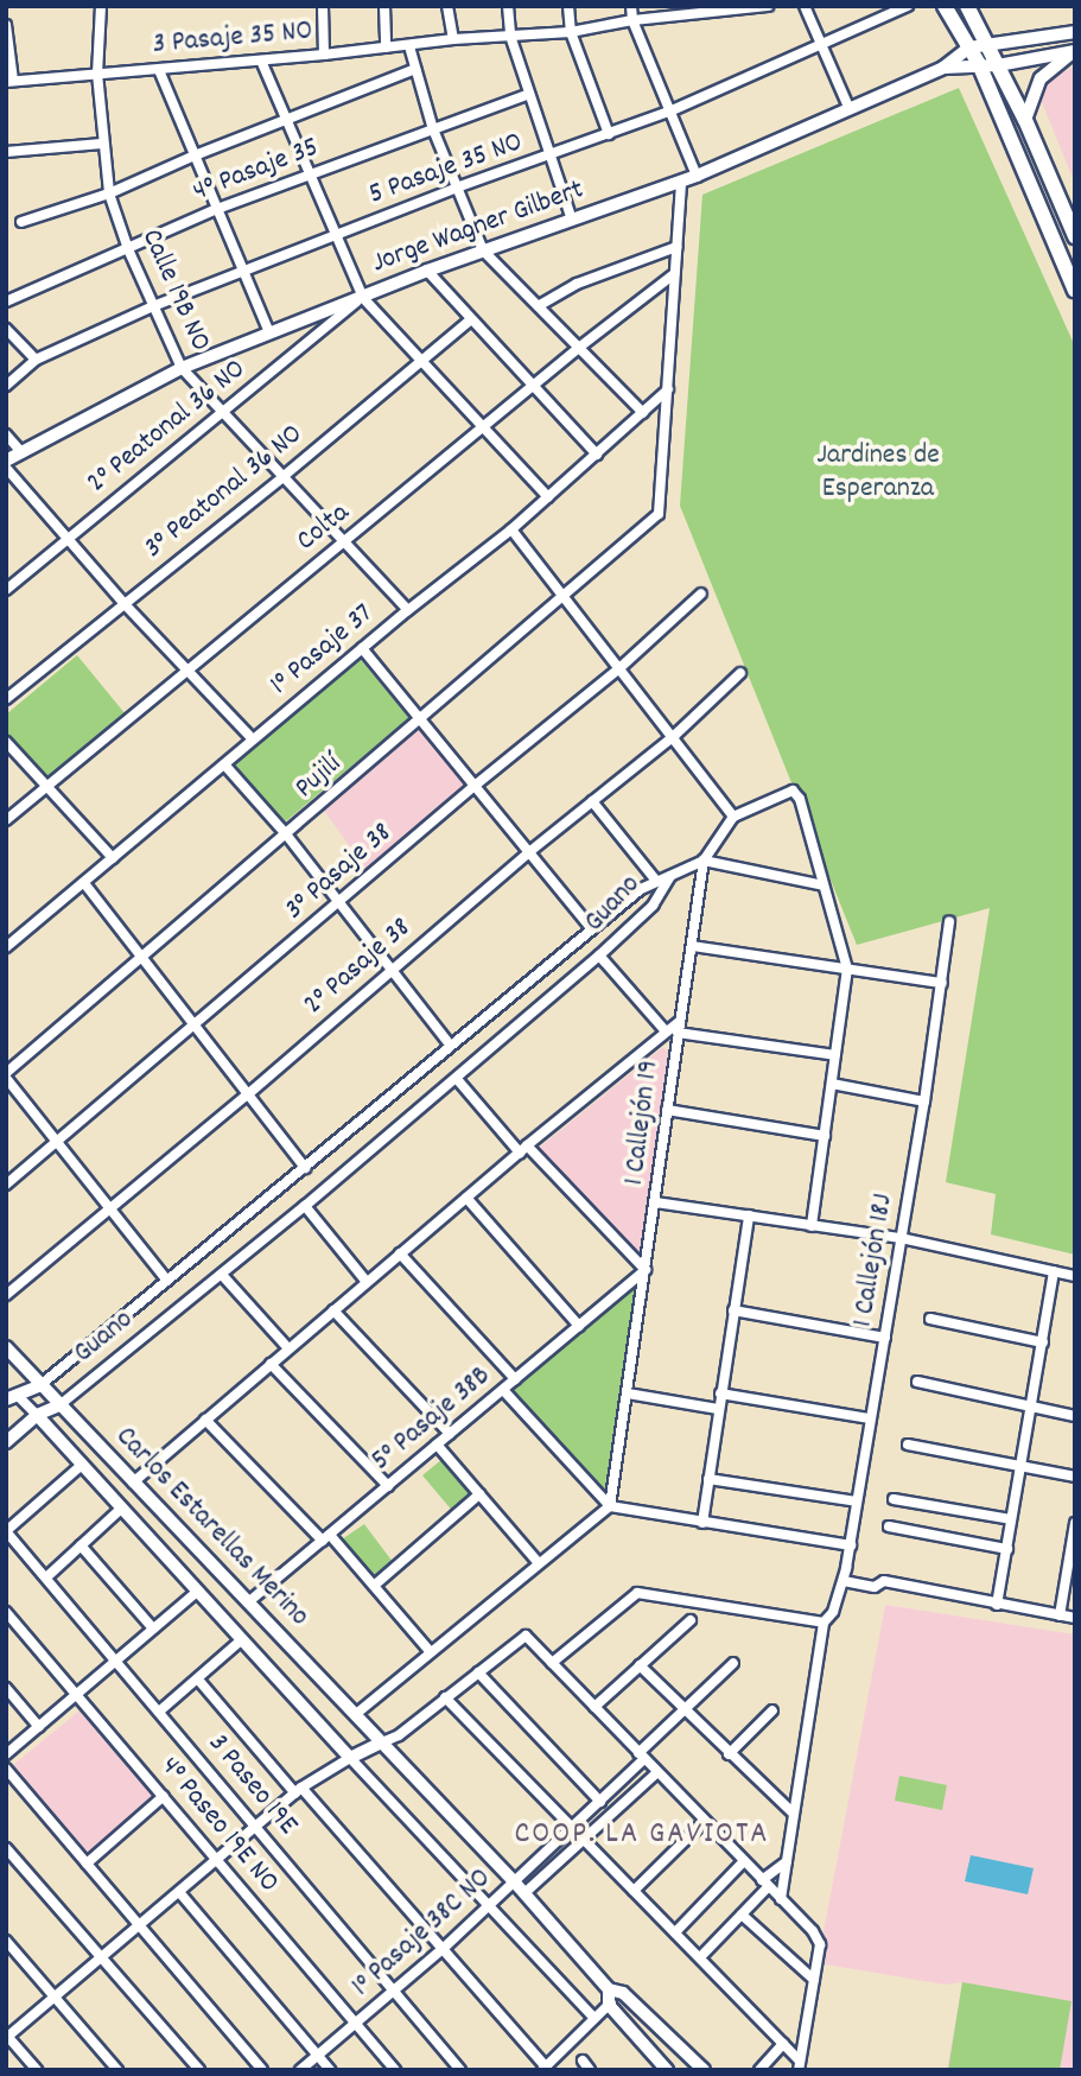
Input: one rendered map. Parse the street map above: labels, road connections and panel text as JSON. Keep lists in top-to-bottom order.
{
  "streets": {
    "street": [
      "3 Pasaje 35 NO",
      "5 Pasaje 35 NO",
      "4° Pasaje 35",
      "Jorge Wagner Gilbert",
      "Calle 19B NO",
      "2° Peatonal 36 NO",
      "3° Peatonal 36 NO",
      "Colta",
      "1° Pasaje 37",
      "Pujilí",
      "3° Pasaje 38",
      "Guano",
      "2° Pasaje 38",
      "1 Callejón 19",
      "1 Callejón 18J",
      "5° Pasaje 38B",
      "Carlos Estarellas Merino",
      "3 Paseo 19E",
      "4° Paseo 19E NO",
      "1° Pasaje 38C NO"
    ]
  },
  "crossings": [
    ["3 Pasaje 35 NO", "Calle 19B NO"],
    ["5 Pasaje 35 NO", "Calle 19B NO"],
    ["4° Pasaje 35", "Calle 19B NO"],
    ["Jorge Wagner Gilbert", "Calle 19B NO"],
    ["Jorge Wagner Gilbert", "2° Peatonal 36 NO"],
    ["Calle 19B NO", "2° Peatonal 36 NO"],
    ["Calle 19B NO", "3° Peatonal 36 NO"],
    ["Calle 19B NO", "Colta"],
    ["Calle 19B NO", "1° Pasaje 37"],
    ["1° Pasaje 37", "Pujilí"],
    ["Guano", "Carlos Estarellas Merino"],
    ["1 Callejón 19", "5° Pasaje 38B"],
    ["5° Pasaje 38B", "Carlos Estarellas Merino"],
    ["Carlos Estarellas Merino", "1° Pasaje 38C NO"],
    ["3 Paseo 19E", "1° Pasaje 38C NO"],
    ["4° Paseo 19E NO", "1° Pasaje 38C NO"]
  ],
  "districts": ["COOP. LA GAVIOTA"],
  "parks": ["Jardines de Esperanza"]
}
